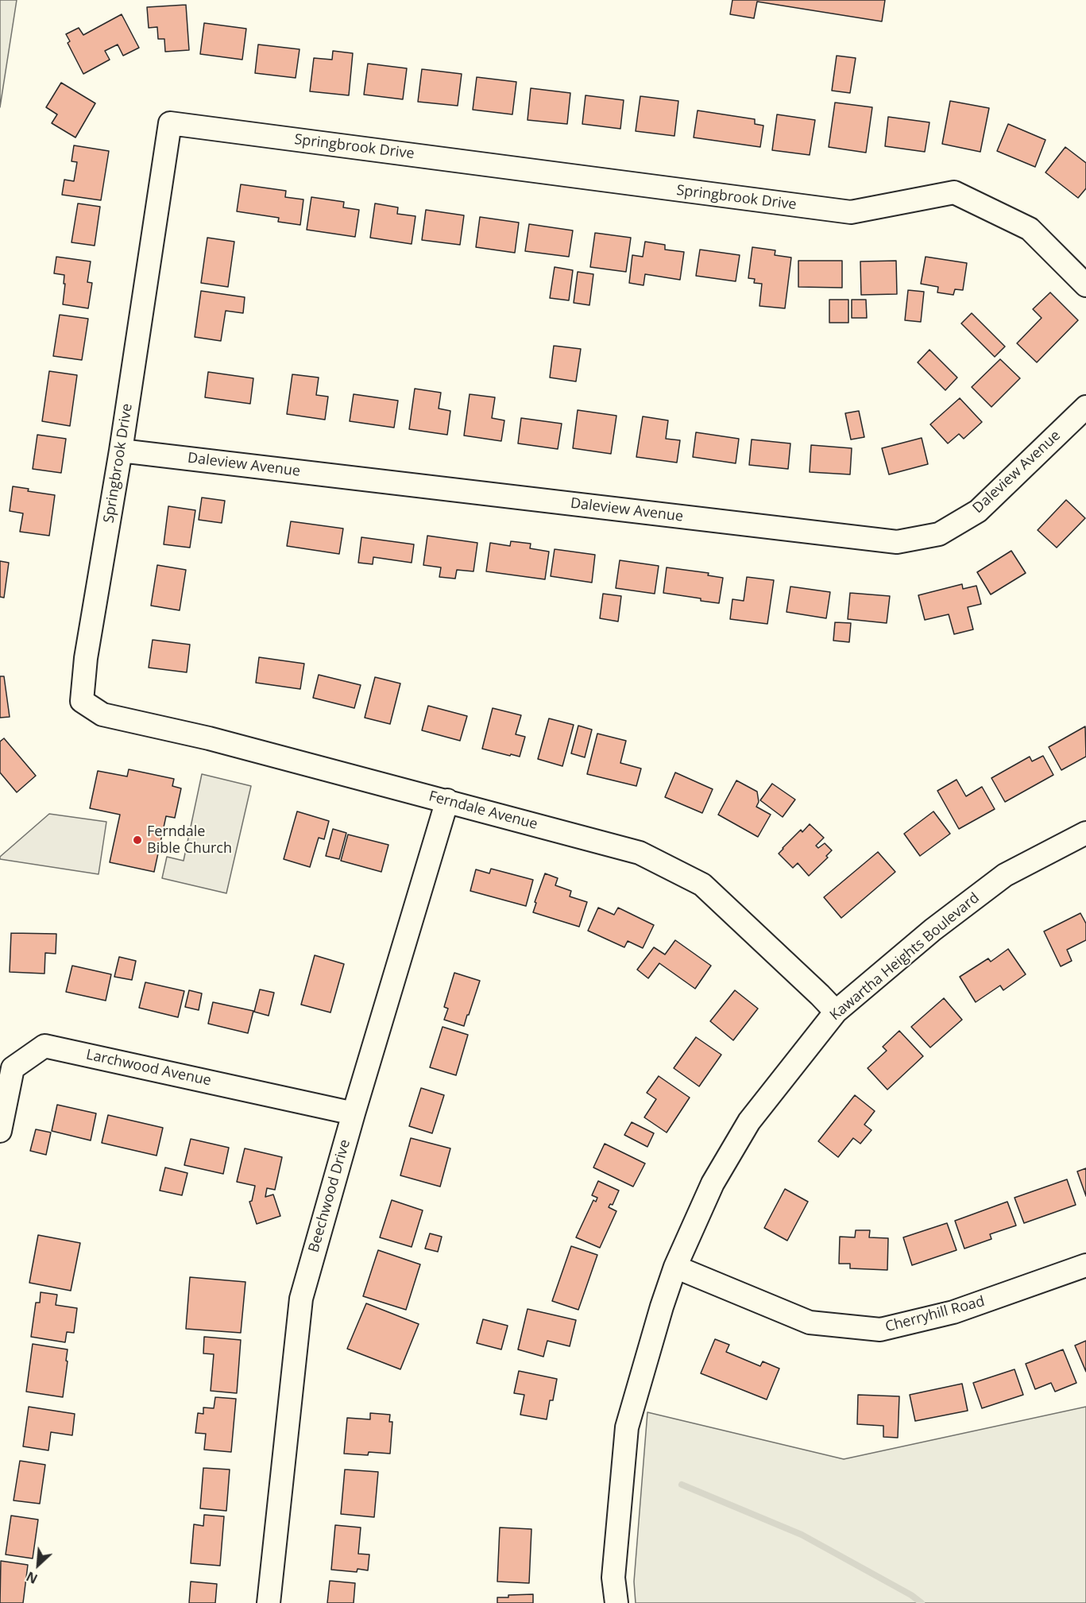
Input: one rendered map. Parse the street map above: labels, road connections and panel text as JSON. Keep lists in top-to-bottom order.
{
  "streets": {
    "street": [
      "Springbrook Drive",
      "Daleview Avenue",
      "Ferndale Avenue",
      "Kawartha Heights Boulevard",
      "Larchwood Avenue",
      "Beechwood Drive",
      "Cherryhill Road"
    ]
  },
  "crossings": [
    ["Springbrook Drive", "Daleview Avenue"],
    ["Springbrook Drive", "Ferndale Avenue"],
    ["Ferndale Avenue", "Kawartha Heights Boulevard"],
    ["Ferndale Avenue", "Beechwood Drive"],
    ["Kawartha Heights Boulevard", "Cherryhill Road"],
    ["Larchwood Avenue", "Beechwood Drive"]
  ],
  "places": ["Ferndale Bible Church"],
  "north": "bottom left"
}
